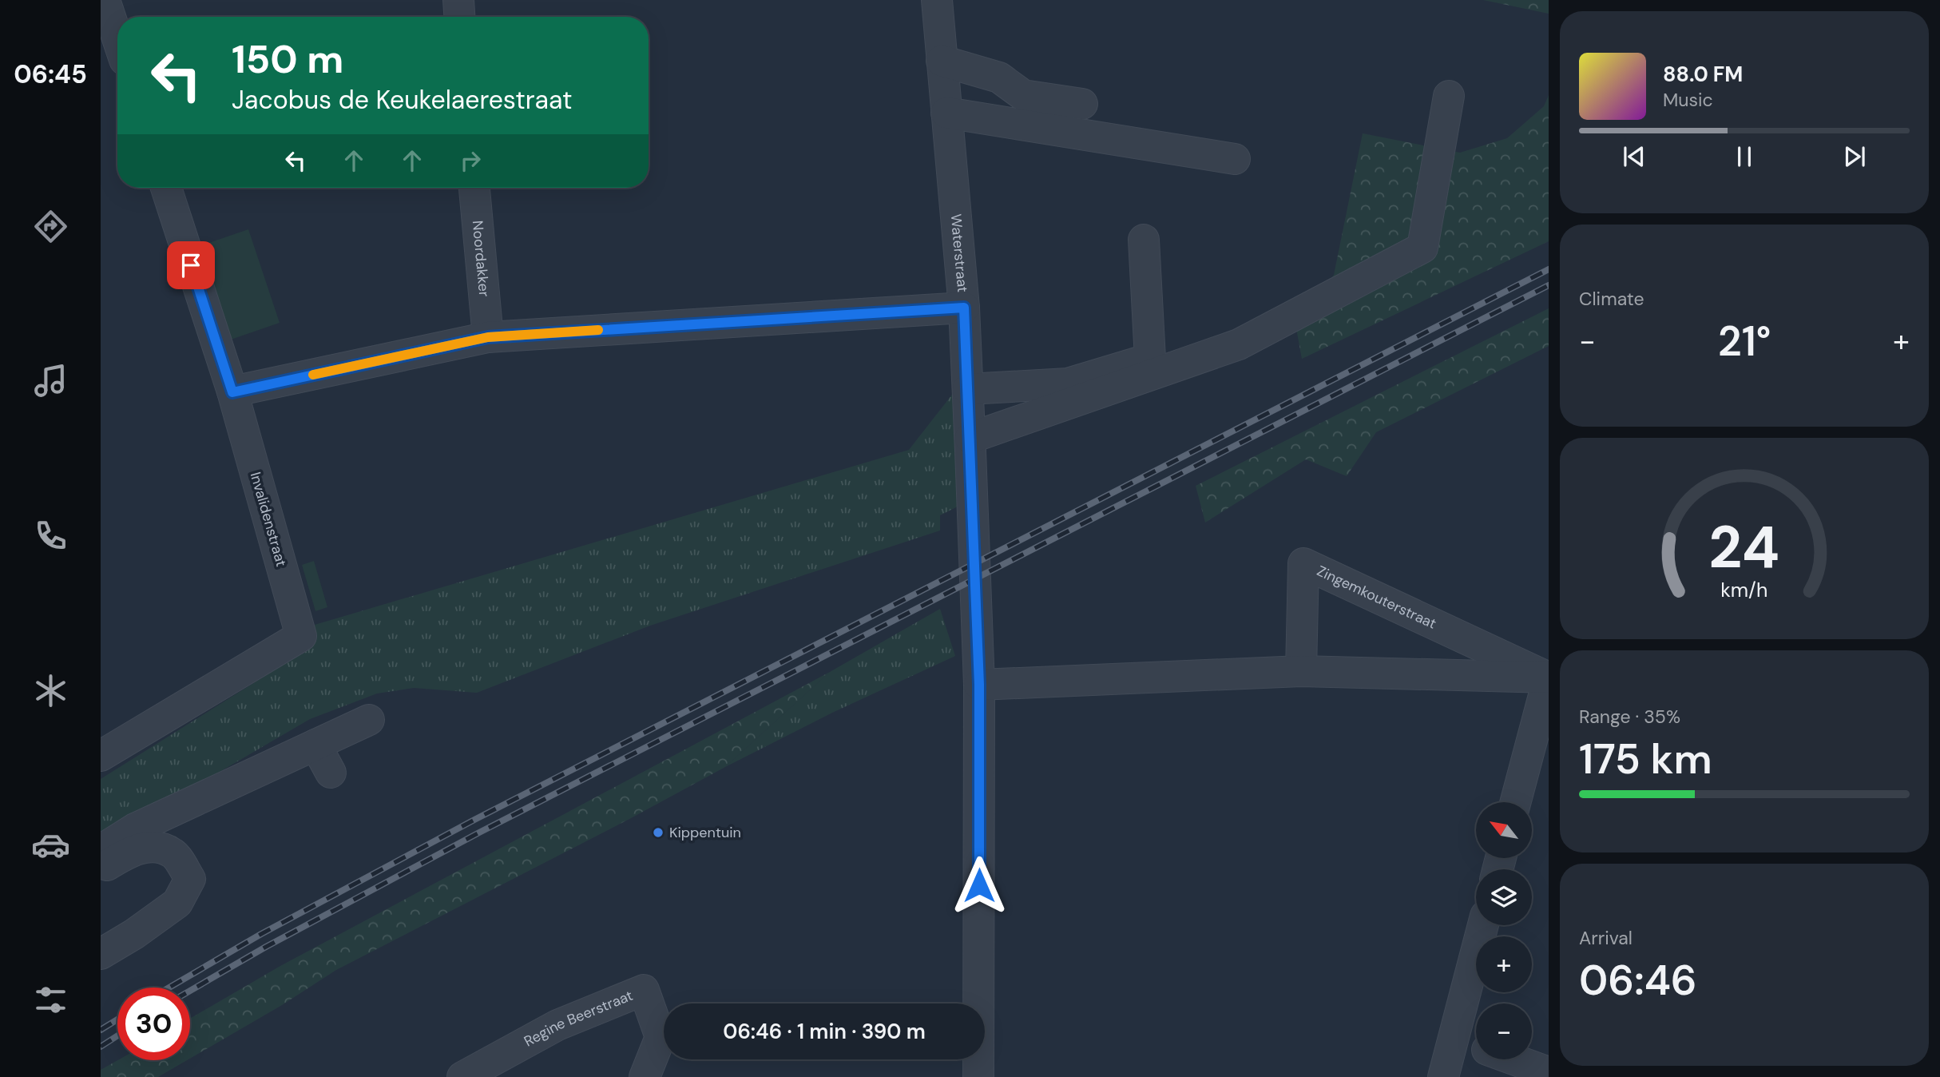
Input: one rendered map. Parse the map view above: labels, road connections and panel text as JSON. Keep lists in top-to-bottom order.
{
  "streets": {
    "street": [
      "Waterstraat",
      "Noordakker",
      "Invalidenstraat",
      "Zingemkouterstraat",
      "Regine Beerstraat"
    ]
  },
  "places": ["Kippentuin"],
  "north": "top left",
  "page": {
    "tabs": "06:45",
    "turn": ["150 m", "Jacobus de Keukelaerestraat"],
    "song": ["88.0 FM", "Music"],
    "tile": [
      "Climate",
      ["Range · 35%", "175 km"],
      ["Arrival", "06:46"]
    ],
    "heat": ["−", "21°", "+"],
    "map_buttons": ["+", "−"],
    "limit": "30",
    "trip": "06:46 · 1 min · 390 m",
    "gauge": ["24", "km/h"]
  }
}
